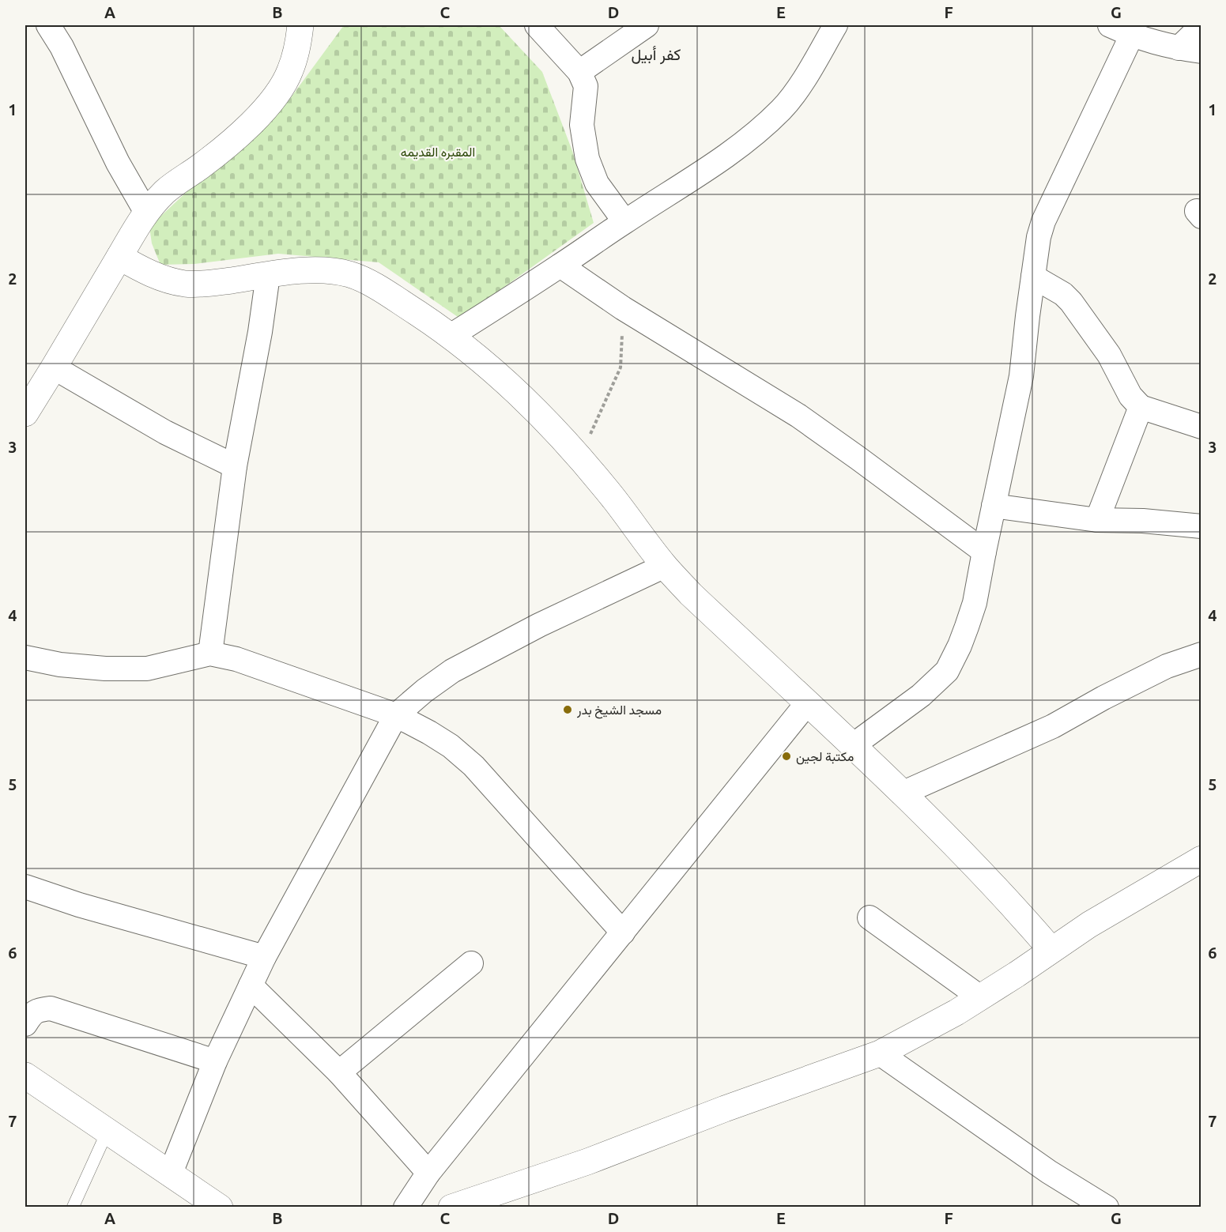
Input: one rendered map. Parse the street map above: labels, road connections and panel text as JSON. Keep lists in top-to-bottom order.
{
  "districts": ["كفر أبيل"],
  "parks": ["المقبره القديمه"],
  "places": ["مسجد الشيخ بدر", "مكتبة لجين"],
  "grid": {
    "columns": [
      "A",
      "B",
      "C",
      "D",
      "E",
      "F",
      "G"
    ],
    "rows": [
      "1",
      "2",
      "3",
      "4",
      "5",
      "6",
      "7"
    ]
  }
}
